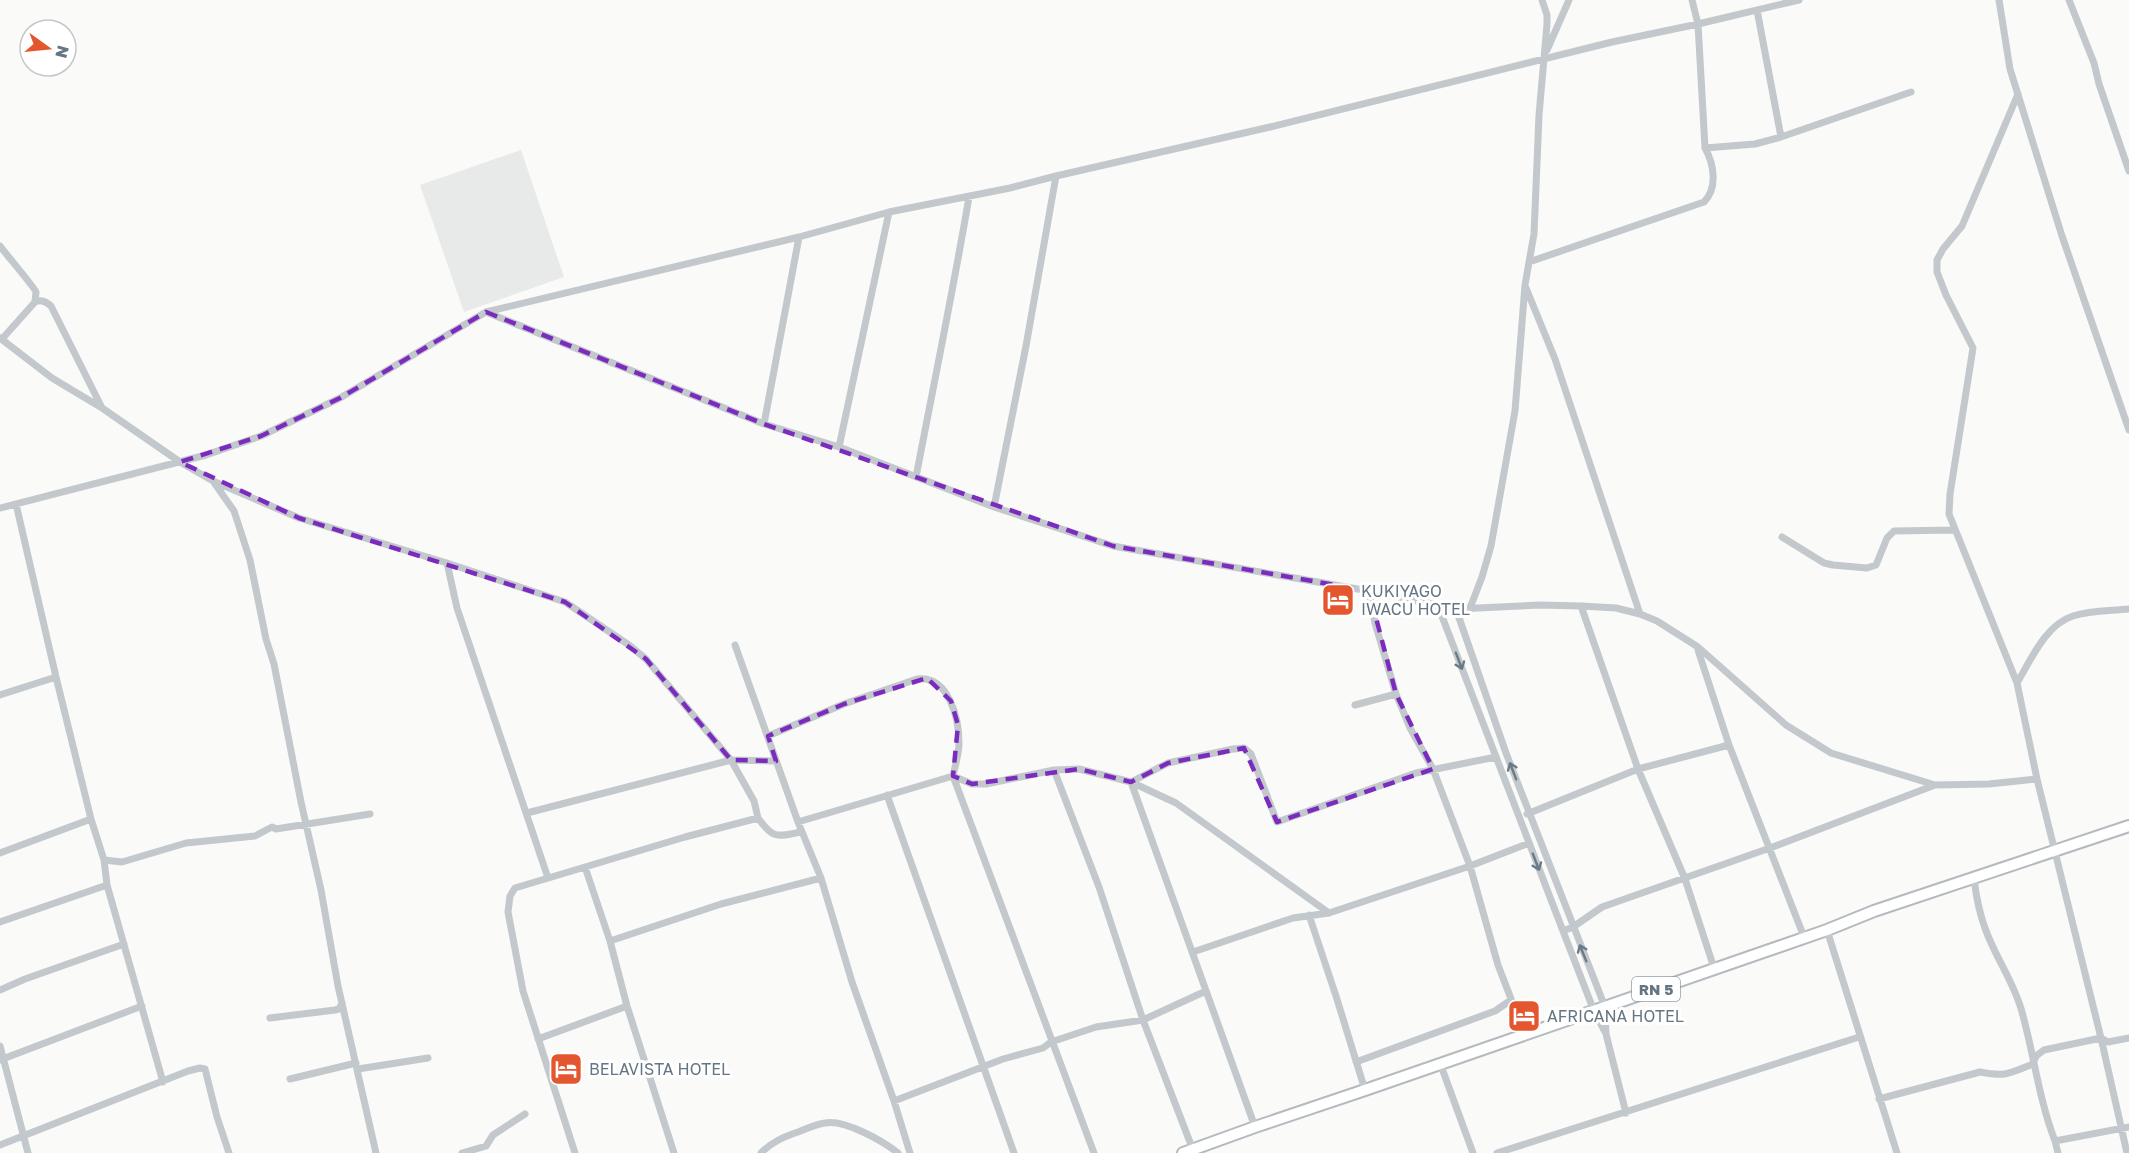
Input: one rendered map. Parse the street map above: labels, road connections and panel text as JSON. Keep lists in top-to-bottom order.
{
  "streets": {
    "main road": ["RN 5"]
  },
  "places": {
    "hotel": ["KUKIYAGO IWACU HOTEL", "AFRICANA HOTEL", "BELAVISTA HOTEL"]
  },
  "north": "right"
}
